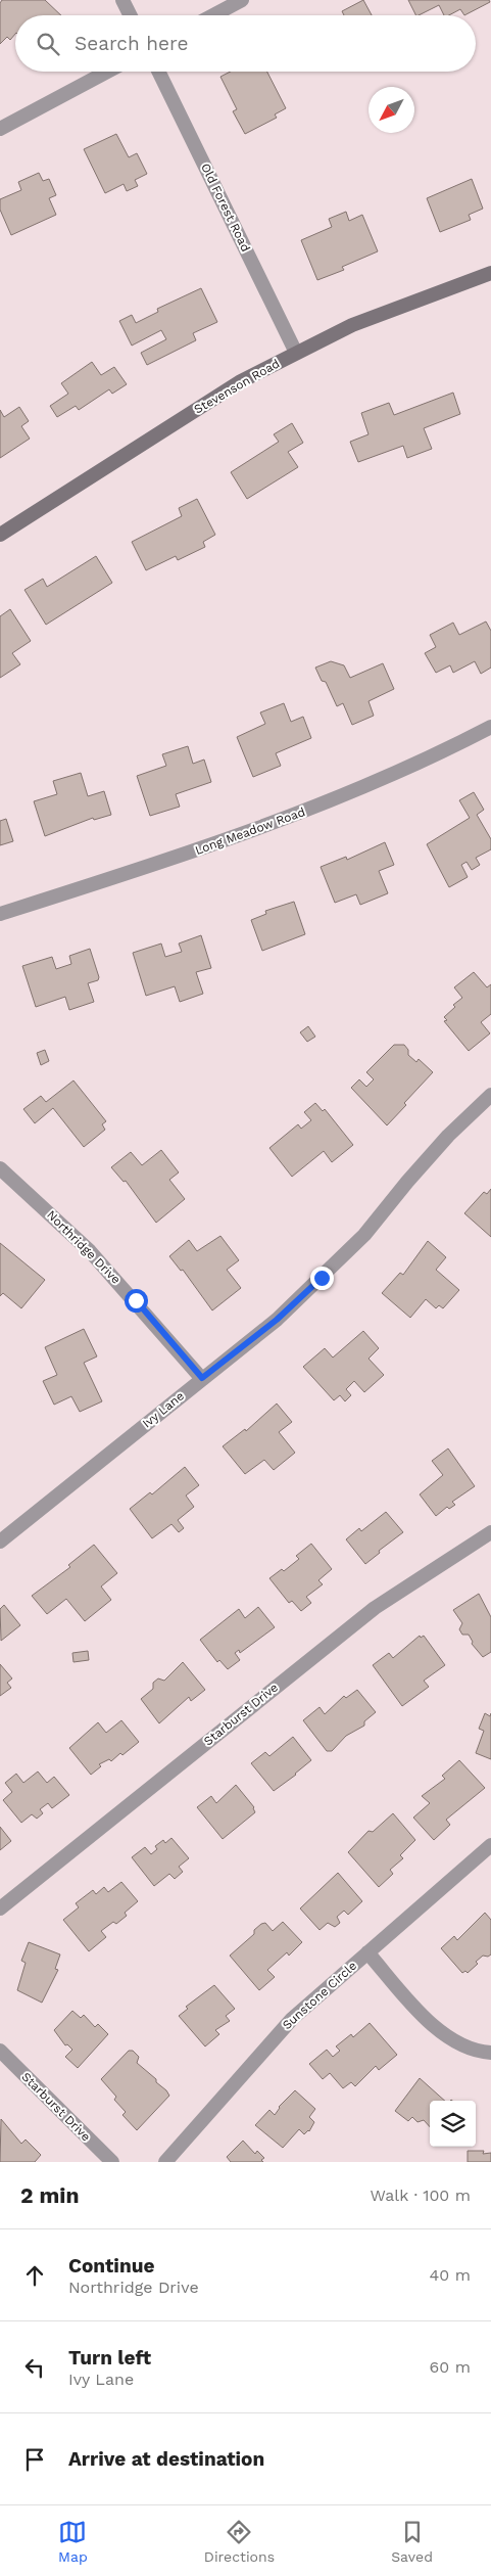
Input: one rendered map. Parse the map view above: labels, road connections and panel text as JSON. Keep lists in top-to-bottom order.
{
  "streets": {
    "main road": ["Stevenson Road"],
    "street": [
      "Old Forest Road",
      "Long Meadow Road",
      "Northridge Drive",
      "Ivy Lane",
      "Starburst Drive",
      "Sunstone Circle"
    ]
  },
  "crossings": [
    ["Old Forest Road", "Stevenson Road"],
    ["Northridge Drive", "Ivy Lane"]
  ],
  "north": "bottom left",
  "page": {
    "search": "Search here",
    "heading": ["2 min", "Walk · 100 m"],
    "list": [
      ["Continue", "Northridge Drive", "40 m"],
      ["Turn left", "Ivy Lane", "60 m"],
      "Arrive at destination"
    ],
    "nav": ["Map", "Directions", "Saved"]
  }
}
